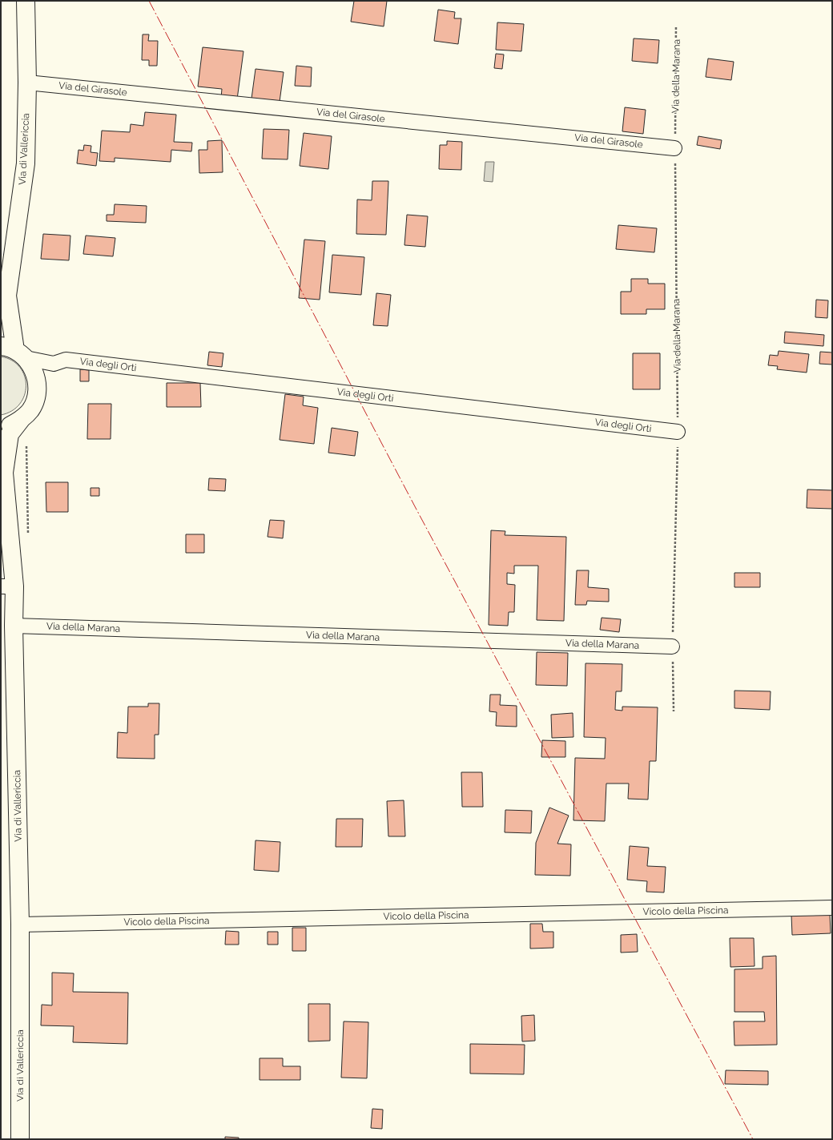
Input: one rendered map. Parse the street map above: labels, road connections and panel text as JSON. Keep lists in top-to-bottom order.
{
  "streets": {
    "street": [
      "Via della Marana",
      "Via del Girasole",
      "Via di Vallericcia",
      "Via degli Orti",
      "Vicolo della Piscina"
    ]
  },
  "crossings": [
    ["Via della Marana", "Via del Girasole"],
    ["Via della Marana", "Via di Vallericcia"],
    ["Via della Marana", "Via degli Orti"],
    ["Via del Girasole", "Via di Vallericcia"],
    ["Via di Vallericcia", "Via degli Orti"],
    ["Via di Vallericcia", "Vicolo della Piscina"]
  ]
}
